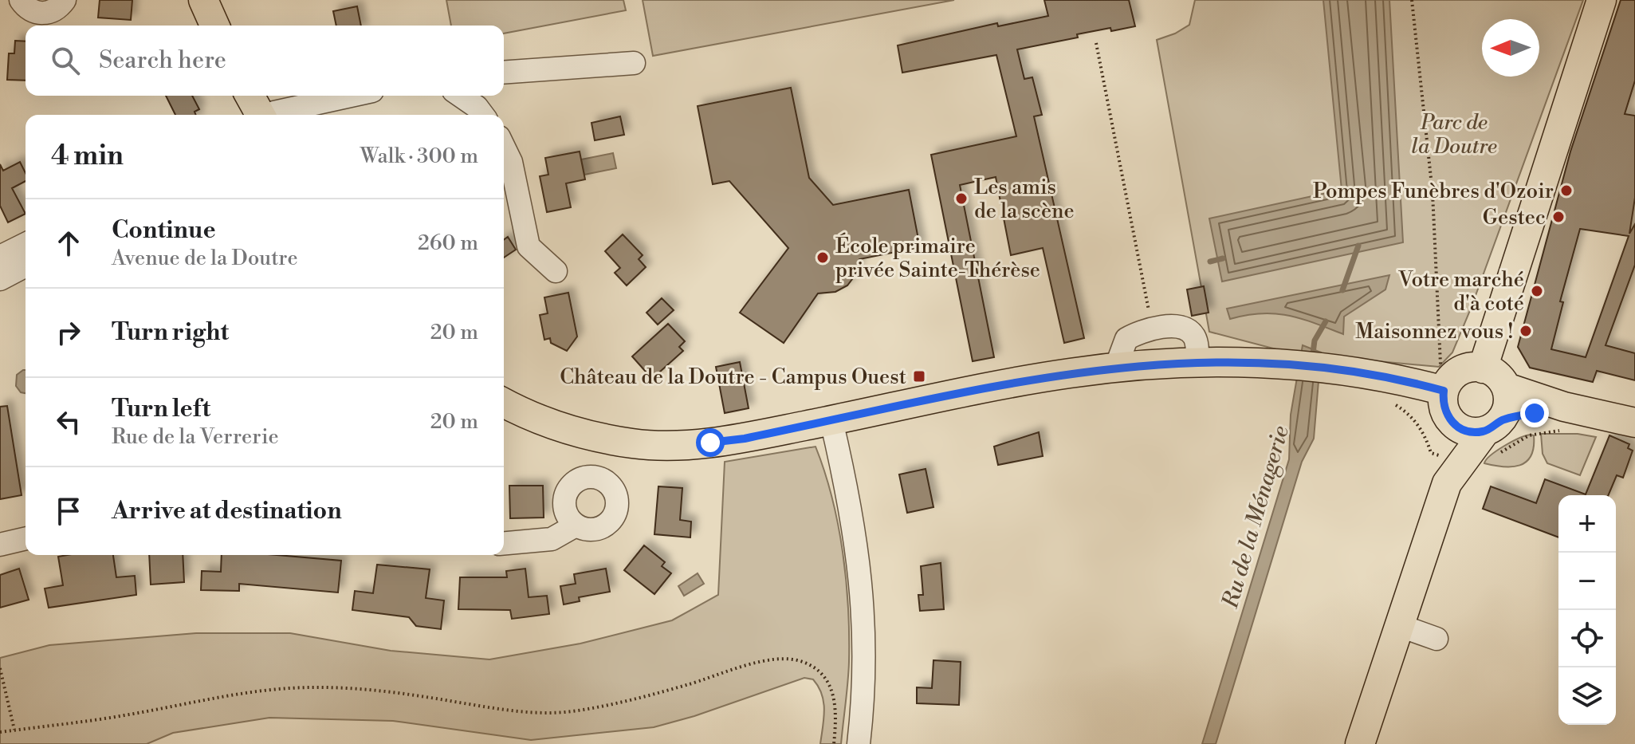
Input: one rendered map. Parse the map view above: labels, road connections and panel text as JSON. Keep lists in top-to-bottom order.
{
  "water": ["Ru de la Ménagerie"],
  "parks": ["Parc de la Doutre"],
  "places": {
    "other": [
      "Pompes Funèbres d'Ozoir",
      "Les amis de la scène",
      "Gestec",
      "École primaire privée Sainte-Thérèse",
      "Votre marché d'à coté",
      "Maisonnez vous !"
    ],
    "transit": ["Château de la Doutre - Campus Ouest"]
  },
  "north": "left",
  "page": {
    "search": "Search here",
    "heading": ["4 min", "Walk · 300 m"],
    "list": [
      ["Continue", "Avenue de la Doutre", "260 m"],
      ["Turn right", "20 m"],
      ["Turn left", "Rue de la Verrerie", "20 m"],
      "Arrive at destination"
    ],
    "map_buttons": ["+", "−"]
  }
}
